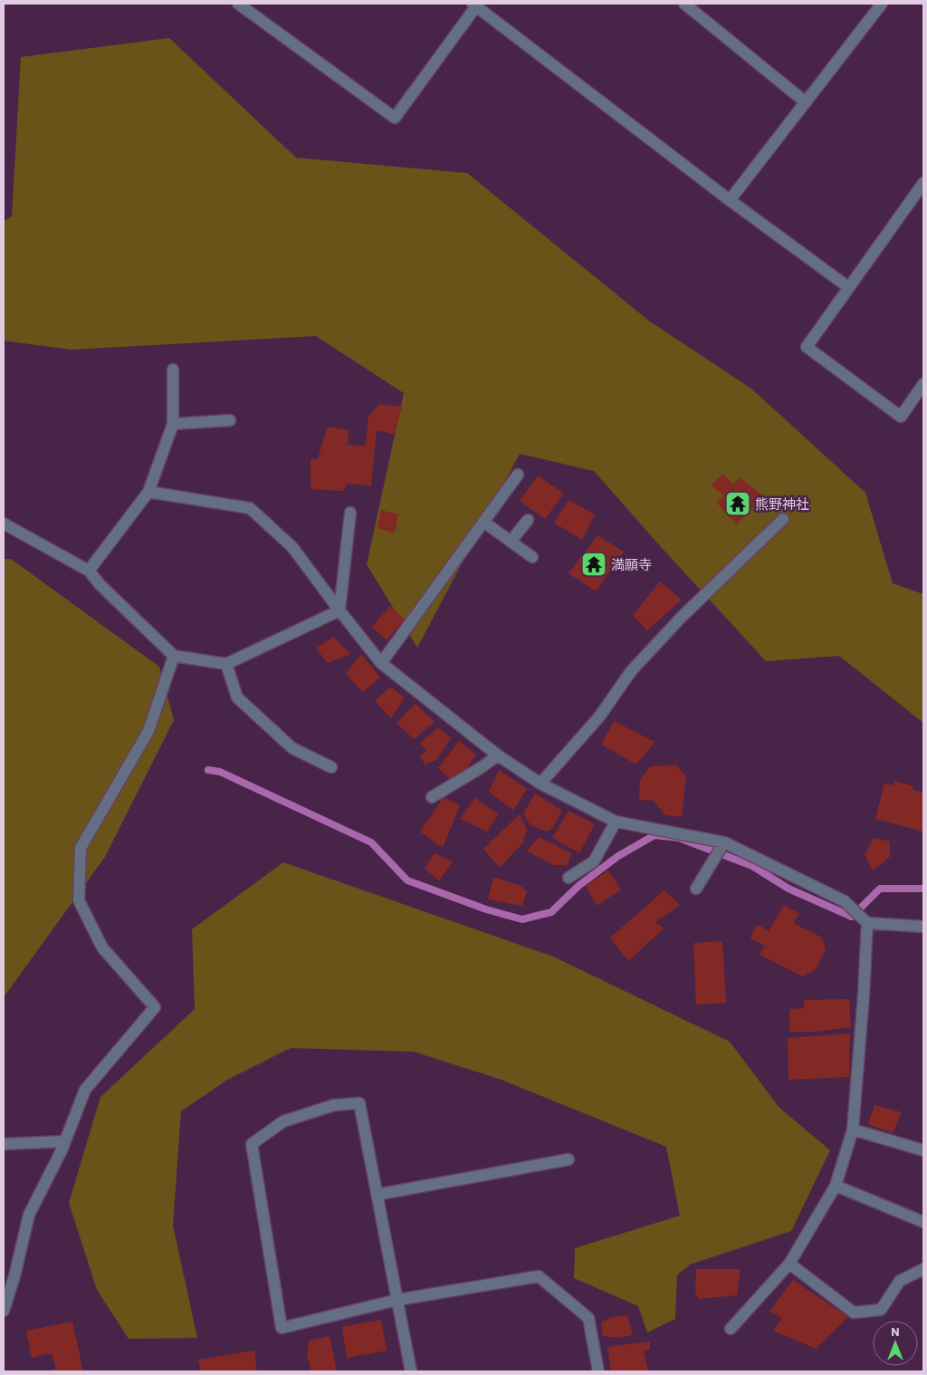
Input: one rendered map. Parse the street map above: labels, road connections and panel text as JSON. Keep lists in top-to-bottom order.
{
  "places": {
    "temple": ["熊野神社", "満願寺"]
  },
  "north": "top"
}
